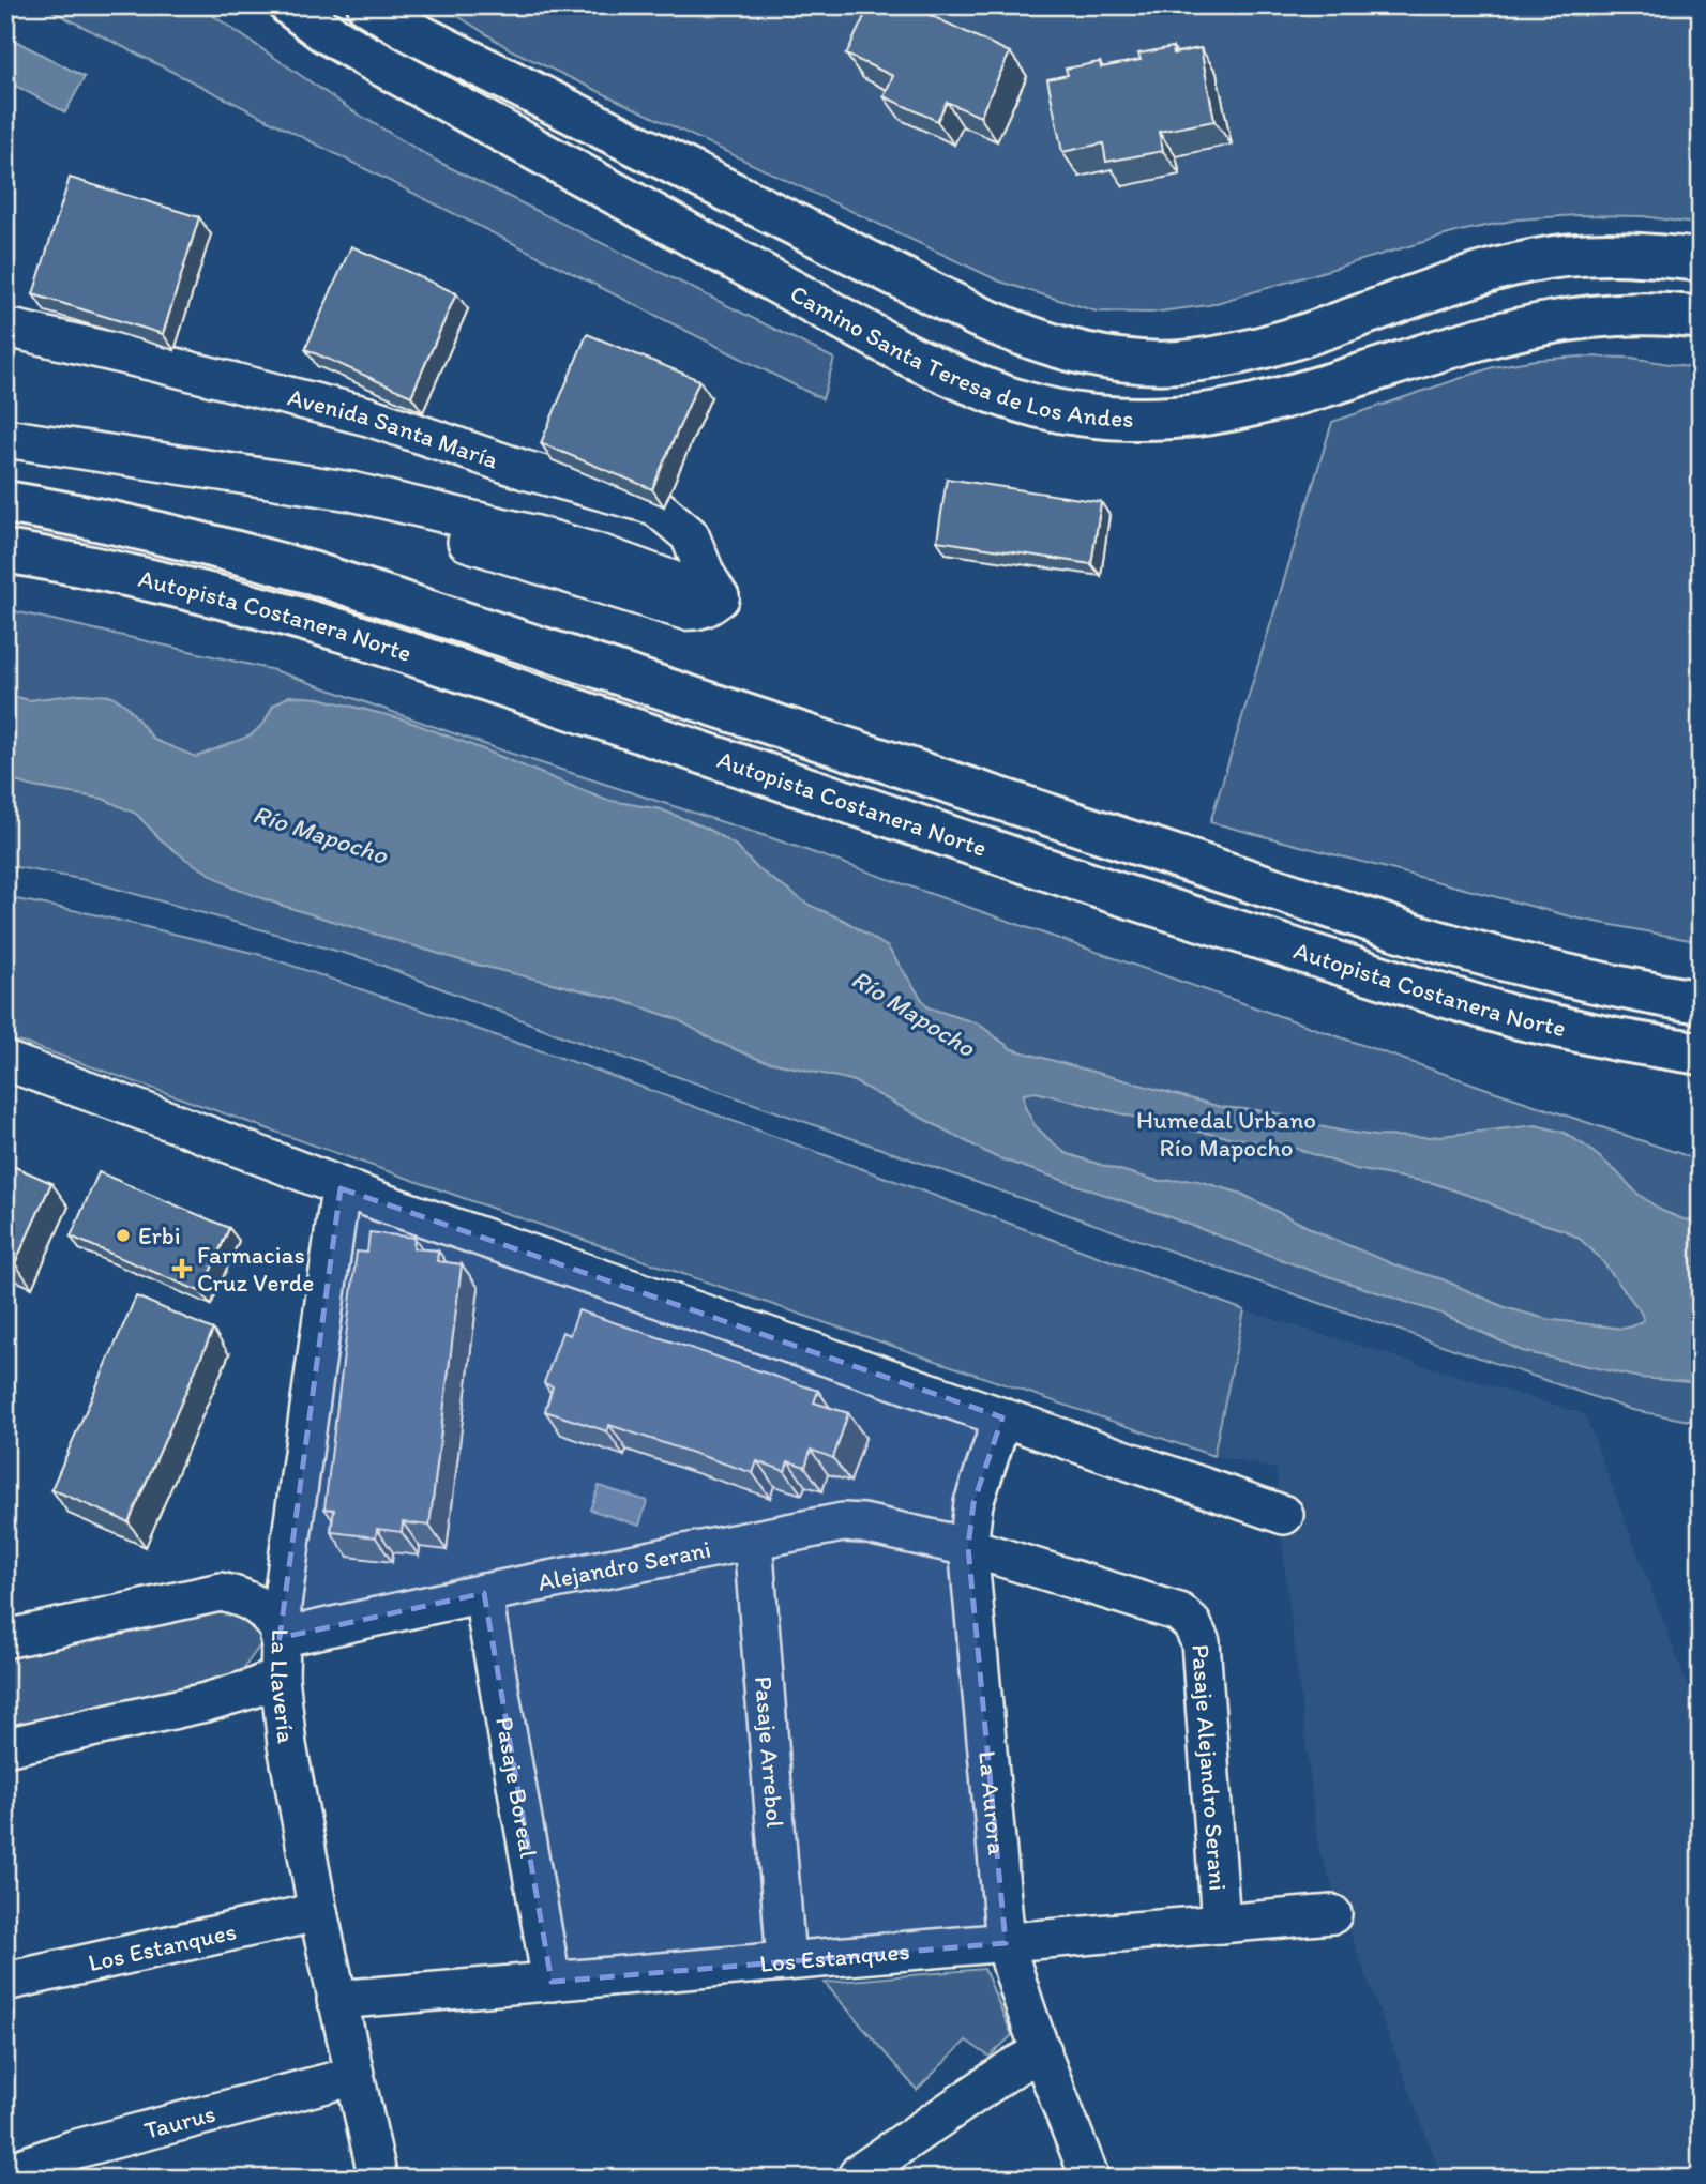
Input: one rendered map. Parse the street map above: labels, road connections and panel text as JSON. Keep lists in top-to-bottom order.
{
  "streets": {
    "main road": ["Camino Santa Teresa de Los Andes", "Autopista Costanera Norte"],
    "street": [
      "Avenida Santa María",
      "Alejandro Serani",
      "La Llavería",
      "Pasaje Arrebol",
      "Pasaje Alejandro Serani",
      "Pasaje Boreal",
      "La Aurora",
      "Los Estanques",
      "Taurus"
    ]
  },
  "crossings": [
    ["Alejandro Serani", "La Llavería"],
    ["Alejandro Serani", "Pasaje Arrebol"],
    ["Alejandro Serani", "Pasaje Alejandro Serani"],
    ["Alejandro Serani", "Pasaje Boreal"],
    ["Alejandro Serani", "La Aurora"],
    ["La Llavería", "Los Estanques"],
    ["La Llavería", "Taurus"],
    ["Pasaje Arrebol", "Los Estanques"],
    ["Pasaje Alejandro Serani", "La Aurora"],
    ["Pasaje Alejandro Serani", "Los Estanques"],
    ["Pasaje Boreal", "Los Estanques"],
    ["La Aurora", "Los Estanques"]
  ],
  "water": ["Río Mapocho"],
  "parks": ["Humedal Urbano Río Mapocho"],
  "places": {
    "other": ["Erbi"],
    "health": ["Farmacias Cruz Verde"]
  }
}
